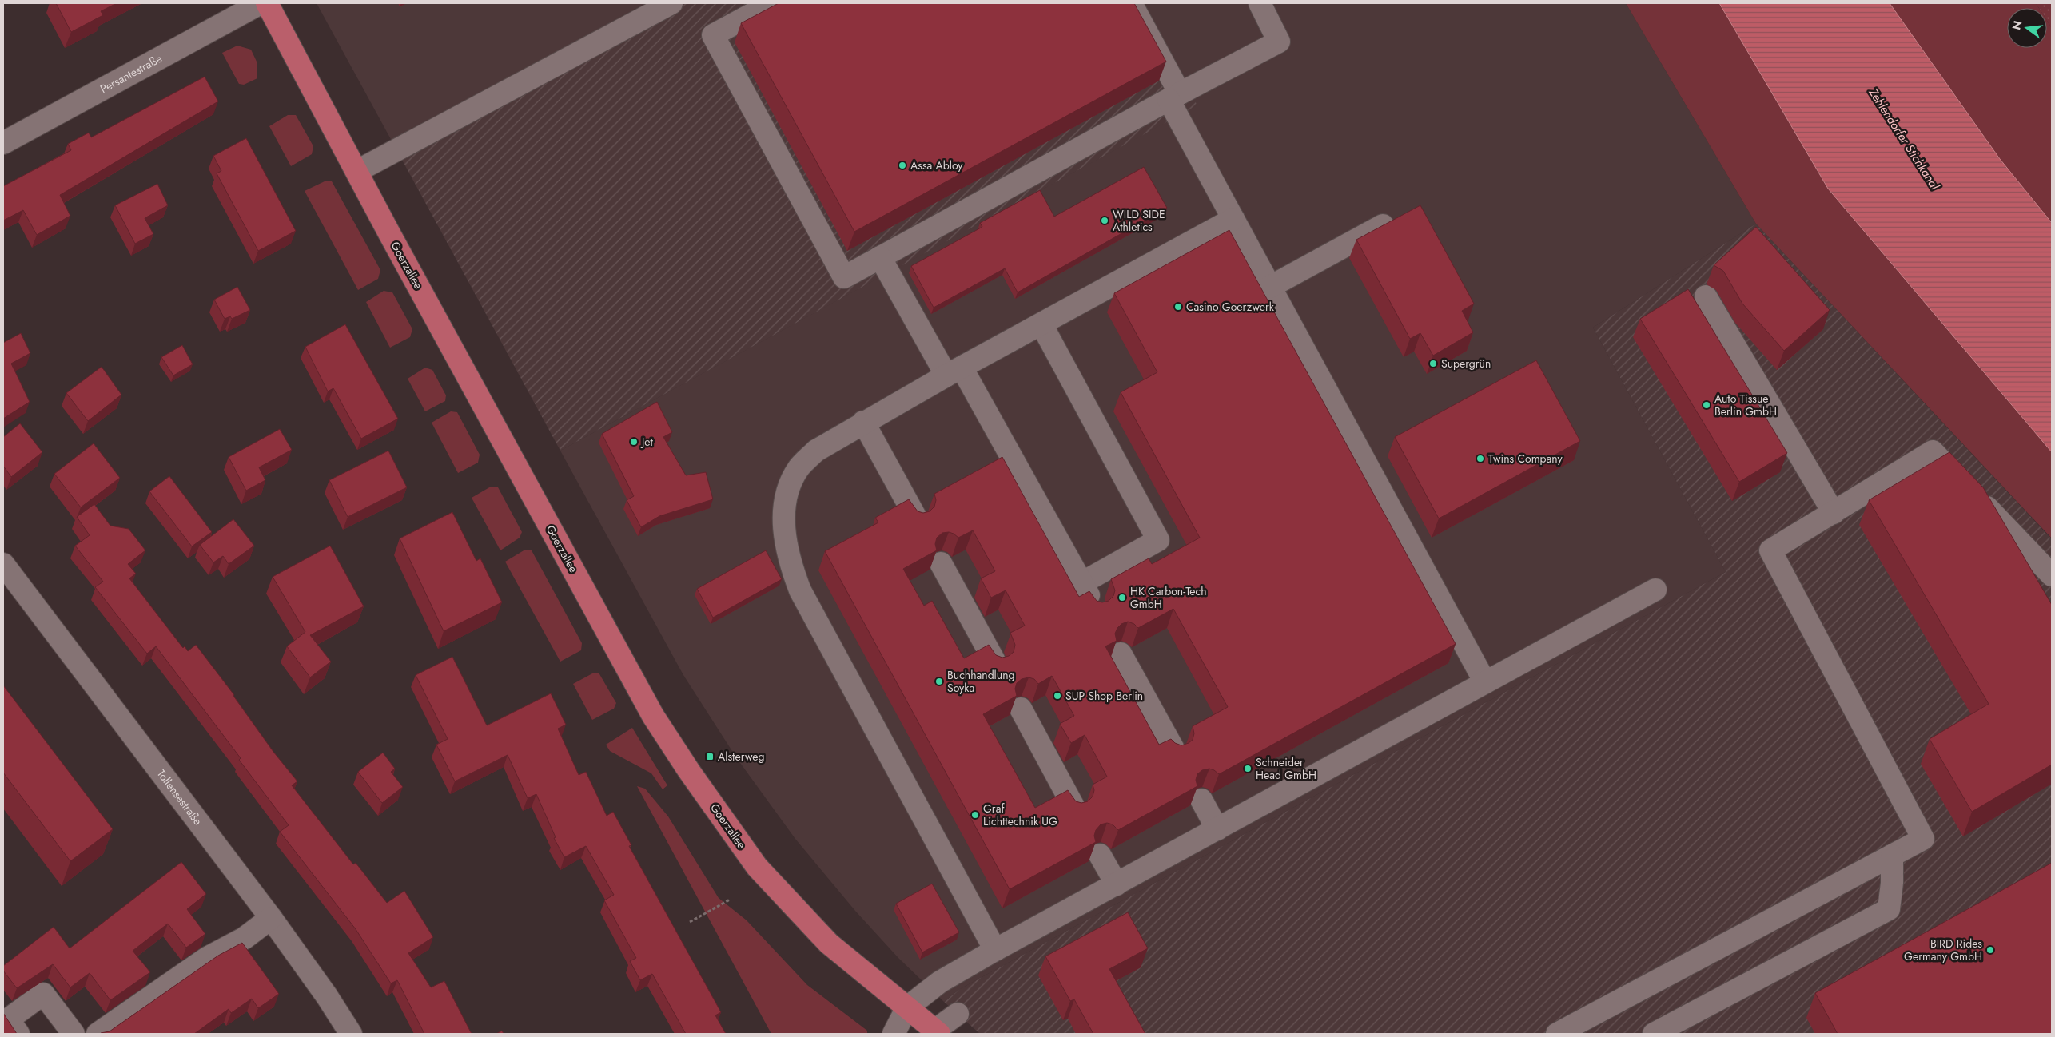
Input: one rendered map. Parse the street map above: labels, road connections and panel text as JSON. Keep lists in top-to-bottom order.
{
  "streets": {
    "main road": ["Goerzallee"],
    "street": ["Persantestraße", "Tollensestraße"]
  },
  "water": ["Zehlendorfer Stichkanal"],
  "places": {
    "other": [
      "Assa Abloy",
      "WILD SIDE Athletics",
      "Casino Goerzwerk",
      "Supergrün",
      "Auto Tissue Berlin GmbH",
      "Jet",
      "Twins Company",
      "HK Carbon-Tech GmbH",
      "Buchhandlung Soyka",
      "SUP Shop Berlin",
      "Schneider Head GmbH",
      "Graf Lichttechnik UG",
      "BIRD Rides Germany GmbH"
    ],
    "transit": ["Alsterweg"]
  },
  "north": "left"
}
